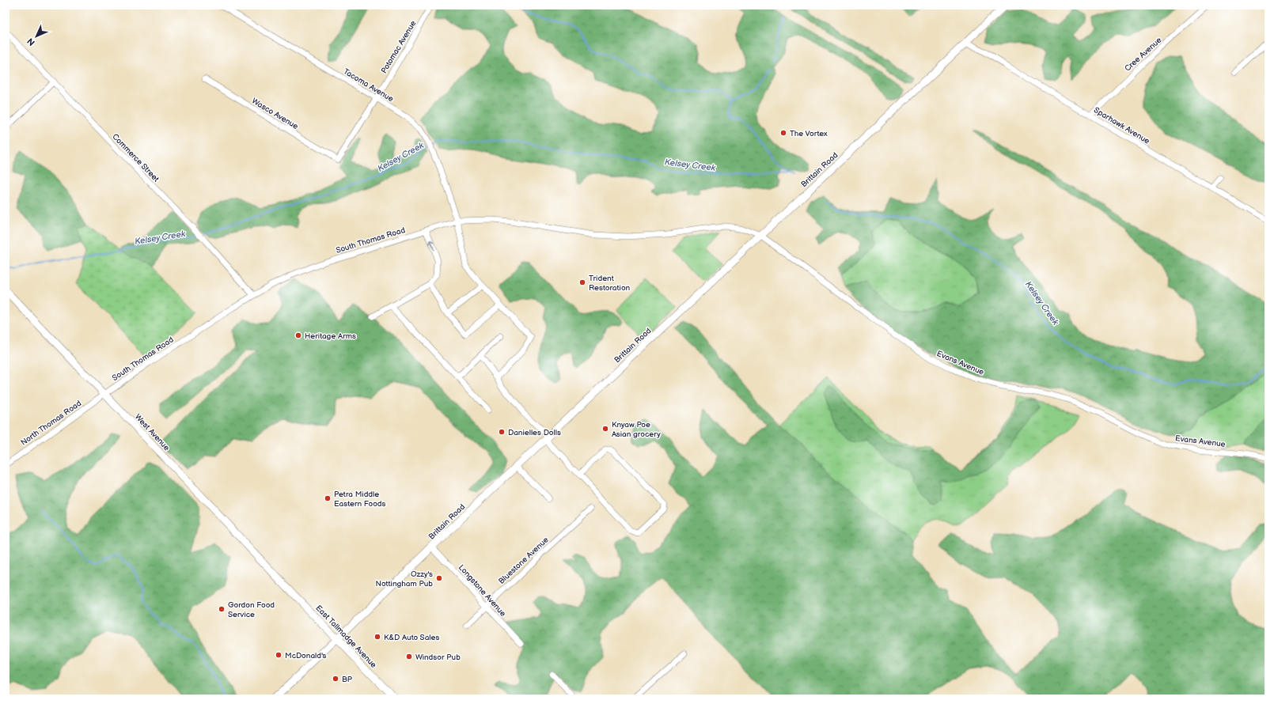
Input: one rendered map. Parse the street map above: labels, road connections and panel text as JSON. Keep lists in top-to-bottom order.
{
  "streets": {
    "main road": ["Brittain Road", "West Avenue", "East Tallmadge Avenue"],
    "street": [
      "Potomac Avenue",
      "Cree Avenue",
      "Tacoma Avenue",
      "Wasco Avenue",
      "Sparhawk Avenue",
      "Commerce Street",
      "South Thomas Road",
      "Evans Avenue",
      "North Thomas Road",
      "Bluestone Avenue",
      "Longstone Avenue"
    ]
  },
  "crossings": [
    ["Potomac Avenue", "Tacoma Avenue"],
    ["Potomac Avenue", "Wasco Avenue"],
    ["Cree Avenue", "Sparhawk Avenue"],
    ["Tacoma Avenue", "South Thomas Road"],
    ["Sparhawk Avenue", "Brittain Road"],
    ["Commerce Street", "South Thomas Road"],
    ["Brittain Road", "Evans Avenue"],
    ["Brittain Road", "Longstone Avenue"],
    ["Brittain Road", "East Tallmadge Avenue"],
    ["South Thomas Road", "Evans Avenue"],
    ["South Thomas Road", "North Thomas Road"],
    ["South Thomas Road", "West Avenue"],
    ["North Thomas Road", "West Avenue"],
    ["West Avenue", "East Tallmadge Avenue"],
    ["Bluestone Avenue", "Longstone Avenue"]
  ],
  "water": ["Kelsey Creek"],
  "places": [
    "The Vortex",
    "Trident Restoration",
    "Heritage Arms",
    "Knyaw Poe Asian grocery",
    "Danielles Dolls",
    "Petra Middle Eastern Foods",
    "Ozzy's Nottingham Pub",
    "Gordon Food Service",
    "K&D Auto Sales",
    "McDonald's",
    "Windsor Pub",
    "BP"
  ],
  "north": "bottom left"
}
